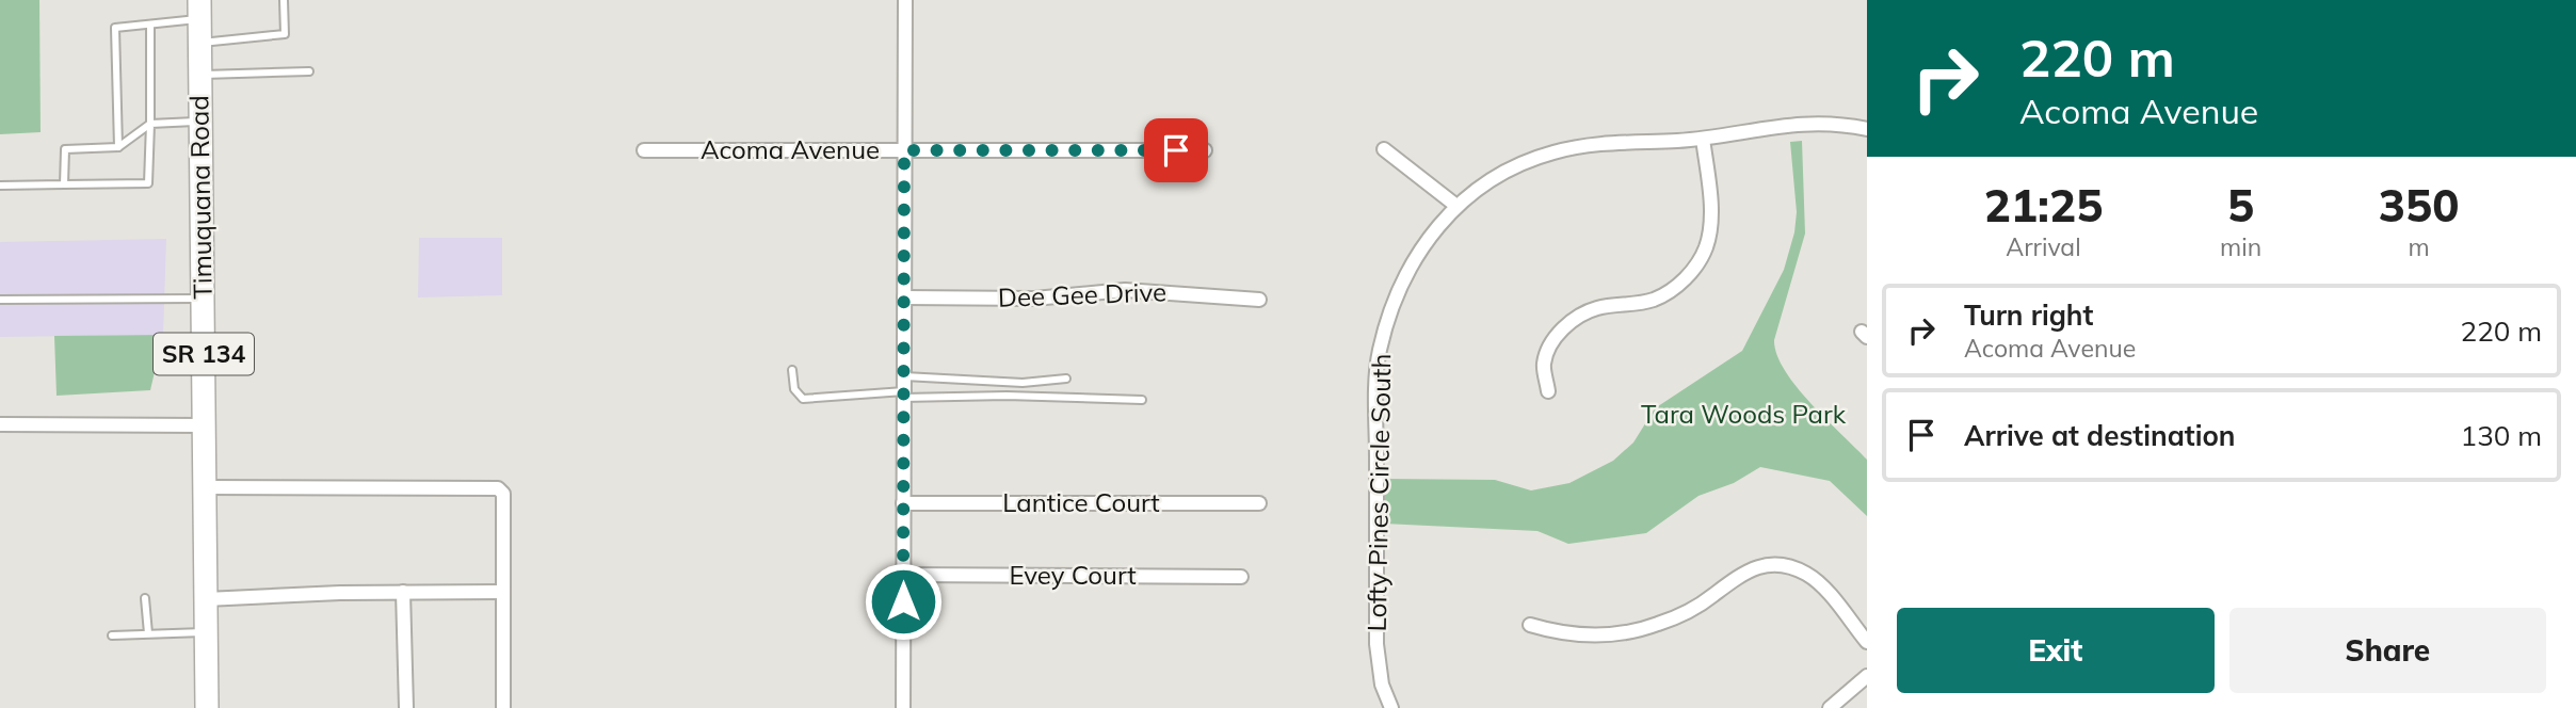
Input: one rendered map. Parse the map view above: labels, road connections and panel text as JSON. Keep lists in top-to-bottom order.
{
  "streets": {
    "main road": ["Timuquana Road", "SR 134"],
    "street": [
      "Acoma Avenue",
      "Dee Gee Drive",
      "Lofty Pines Circle South",
      "Lantice Court",
      "Evey Court"
    ]
  },
  "parks": ["Tara Woods Park"],
  "page": {
    "turn": ["220 m", "Acoma Avenue"],
    "eta": [
      "21:25",
      "Arrival",
      "5",
      "min",
      "350",
      "m"
    ],
    "list": [
      {
        "name": "Turn right",
        "note": "Acoma Avenue",
        "value": "220 m"
      },
      {
        "name": "Arrive at destination",
        "value": "130 m"
      }
    ],
    "buttons": ["Exit", "Share"]
  }
}
